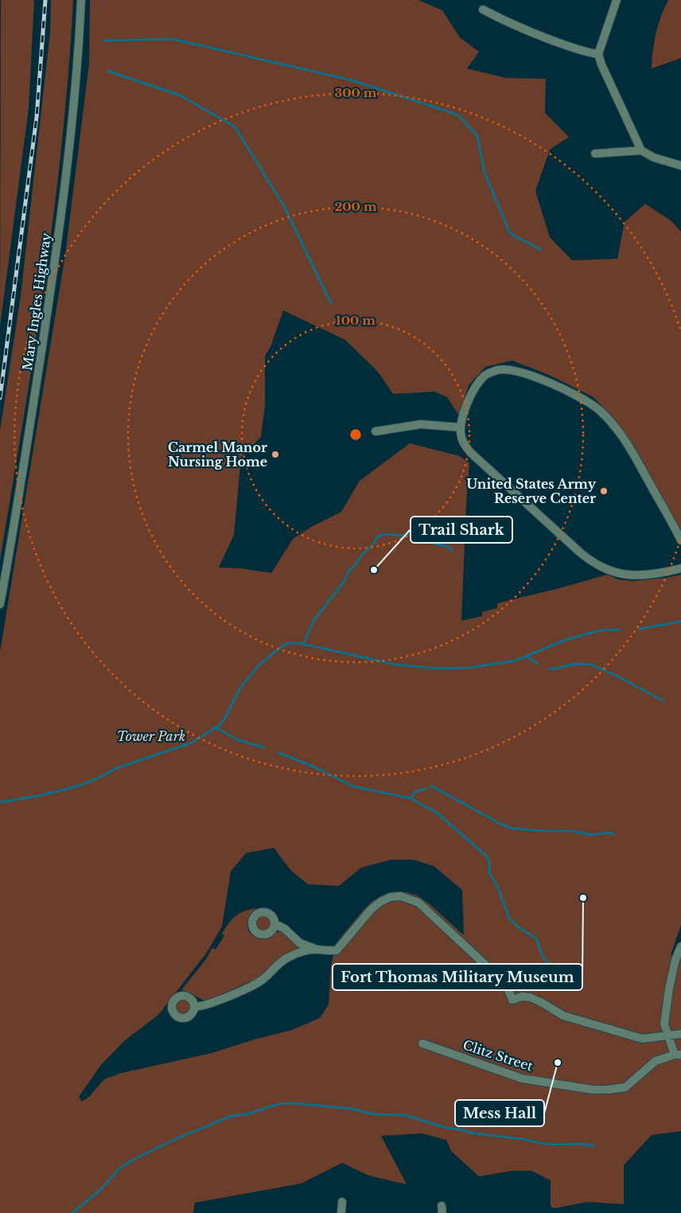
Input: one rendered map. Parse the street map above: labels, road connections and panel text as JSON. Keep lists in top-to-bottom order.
{
  "streets": {
    "street": ["Mary Ingles Highway", "Clitz Street"]
  },
  "parks": ["Tower Park"],
  "places": [
    "Carmel Manor Nursing Home",
    "United States Army Reserve Center",
    "Trail Shark",
    "Fort Thomas Military Museum",
    "Mess Hall"
  ],
  "rings": ["300 m", "200 m", "100 m"]
}
